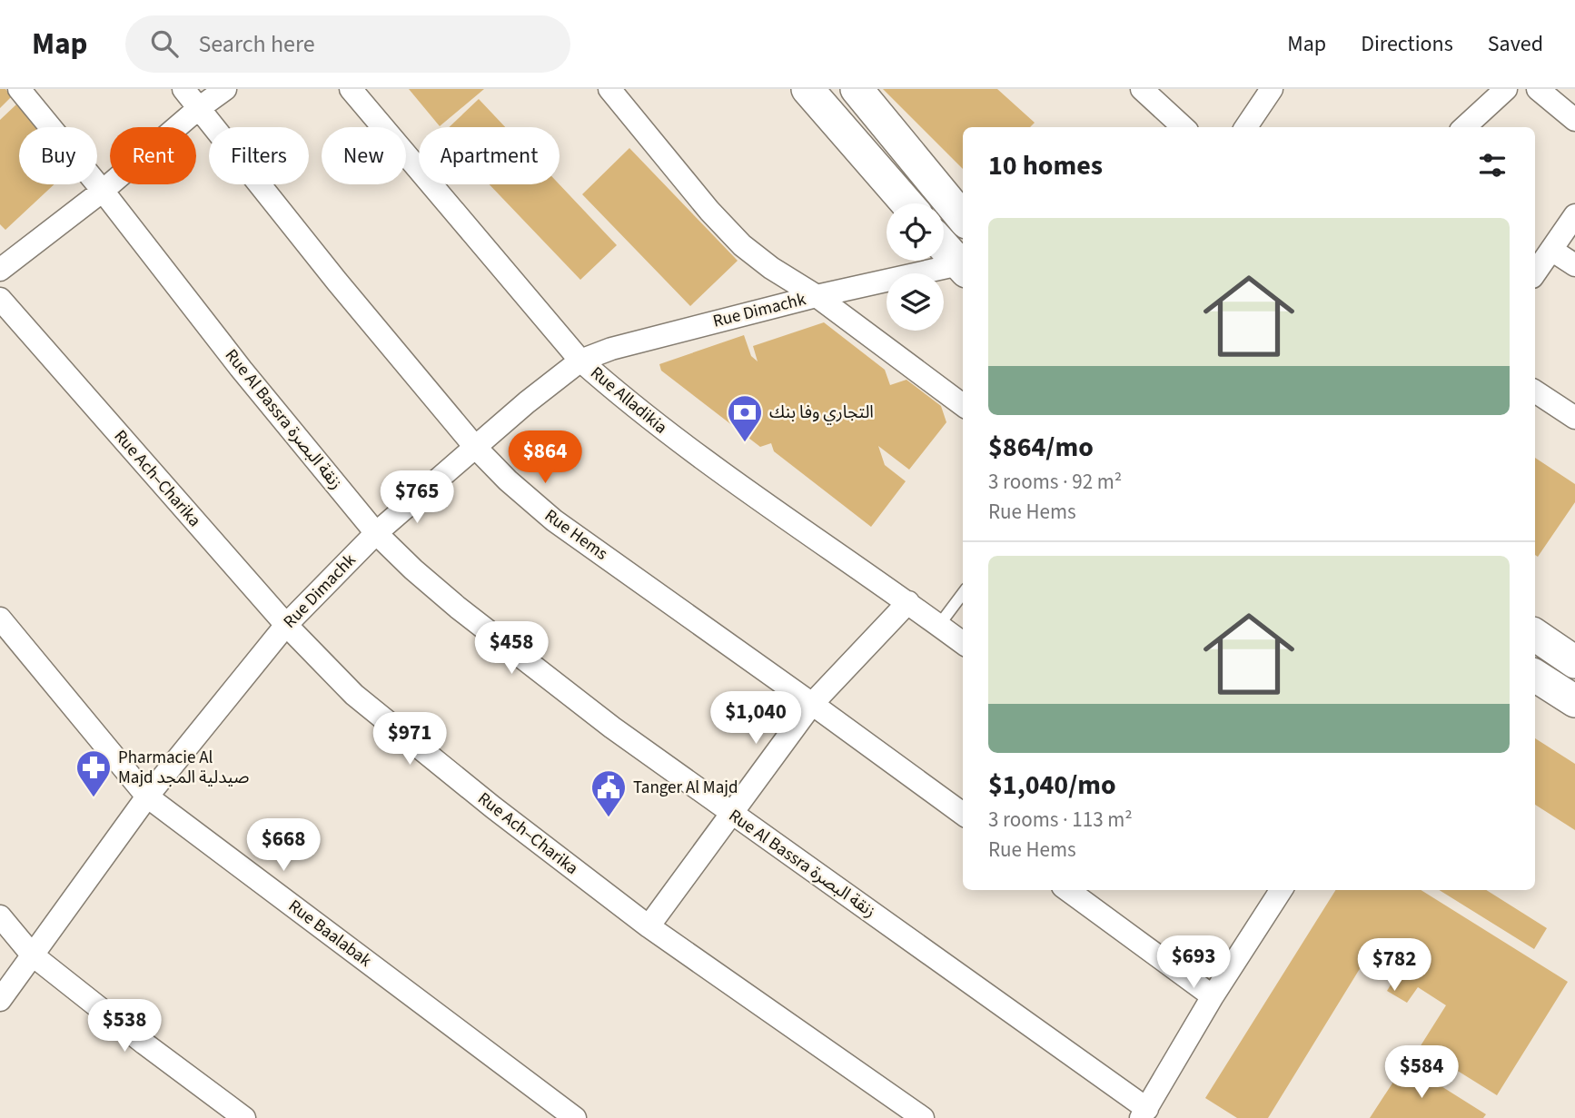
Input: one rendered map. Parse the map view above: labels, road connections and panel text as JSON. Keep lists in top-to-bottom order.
{
  "streets": {
    "street": [
      "Rue Dimachk",
      "Rue Alladikia",
      "Rue Al Bassra زنقة البصرة",
      "Rue Ach–Charika",
      "Rue Hems",
      "Rue Baalabak"
    ]
  },
  "crossings": [
    ["Rue Dimachk", "Rue Alladikia"],
    ["Rue Dimachk", "Rue Al Bassra زنقة البصرة"],
    ["Rue Dimachk", "Rue Ach–Charika"],
    ["Rue Dimachk", "Rue Hems"],
    ["Rue Dimachk", "Rue Baalabak"]
  ],
  "places": {
    "bank": ["التجاري وفا بنك"],
    "pharmacy": ["Pharmacie Al Majd صيدلية المجد"],
    "public building": ["Tanger Al Majd"]
  },
  "page": {
    "header": "Map",
    "search": "Search here",
    "nav": ["Map", "Directions", "Saved"],
    "chip": [
      "Buy",
      "Rent",
      "Filters",
      "New",
      "Apartment"
    ],
    "heading": "10 homes",
    "list": [
      {
        "name": "$864/mo",
        "note": "3 rooms · 92 m² · Rue Hems"
      },
      {
        "name": "$1,040/mo",
        "note": "3 rooms · 113 m² · Rue Hems"
      }
    ],
    "price": [
      "$864",
      "$765",
      "$458",
      "$1,040",
      "$971",
      "$668",
      "$693",
      "$782",
      "$538",
      "$584"
    ]
  }
}
